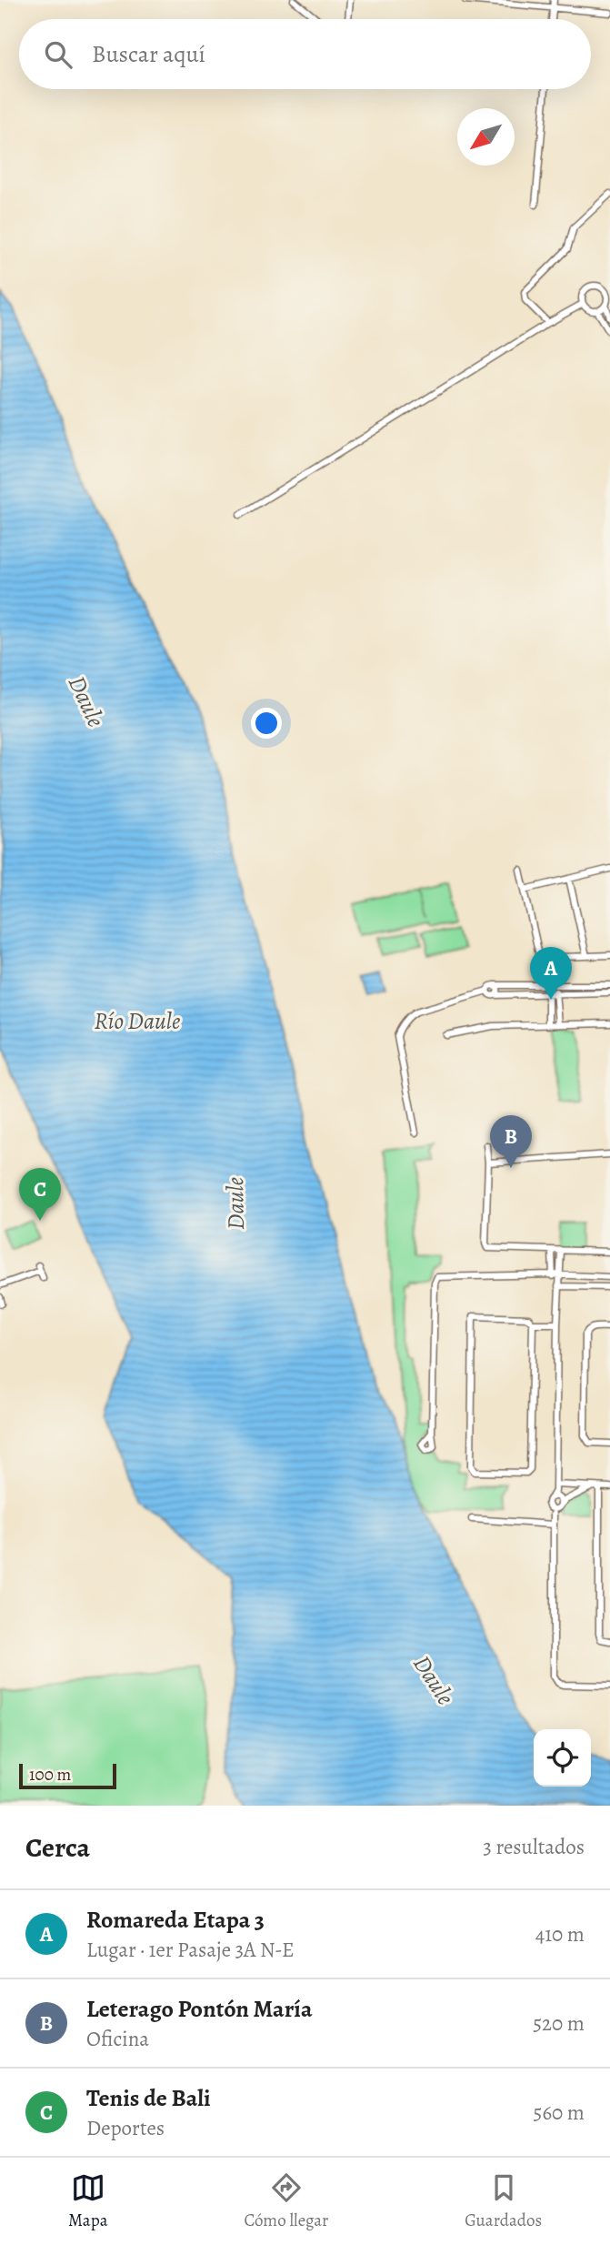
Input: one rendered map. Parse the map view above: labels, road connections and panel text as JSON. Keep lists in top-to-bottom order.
{
  "water": ["Daule", "Río Daule"],
  "scale_bar": "100 m",
  "north": "bottom left",
  "page": {
    "search": "Buscar aquí",
    "pins": ["A", "B", "C"],
    "scale": "100 m",
    "heading": ["Cerca", "3 resultados"],
    "list": [
      {
        "mark": "A",
        "name": "Romareda Etapa 3",
        "note": "Lugar · 1er Pasaje 3A N-E",
        "value": "410 m"
      },
      {
        "mark": "B",
        "name": "Leterago Pontón María",
        "note": "Oficina",
        "value": "520 m"
      },
      {
        "mark": "C",
        "name": "Tenis de Bali",
        "note": "Deportes",
        "value": "560 m"
      }
    ],
    "nav": ["Mapa", "Cómo llegar", "Guardados"]
  }
}
